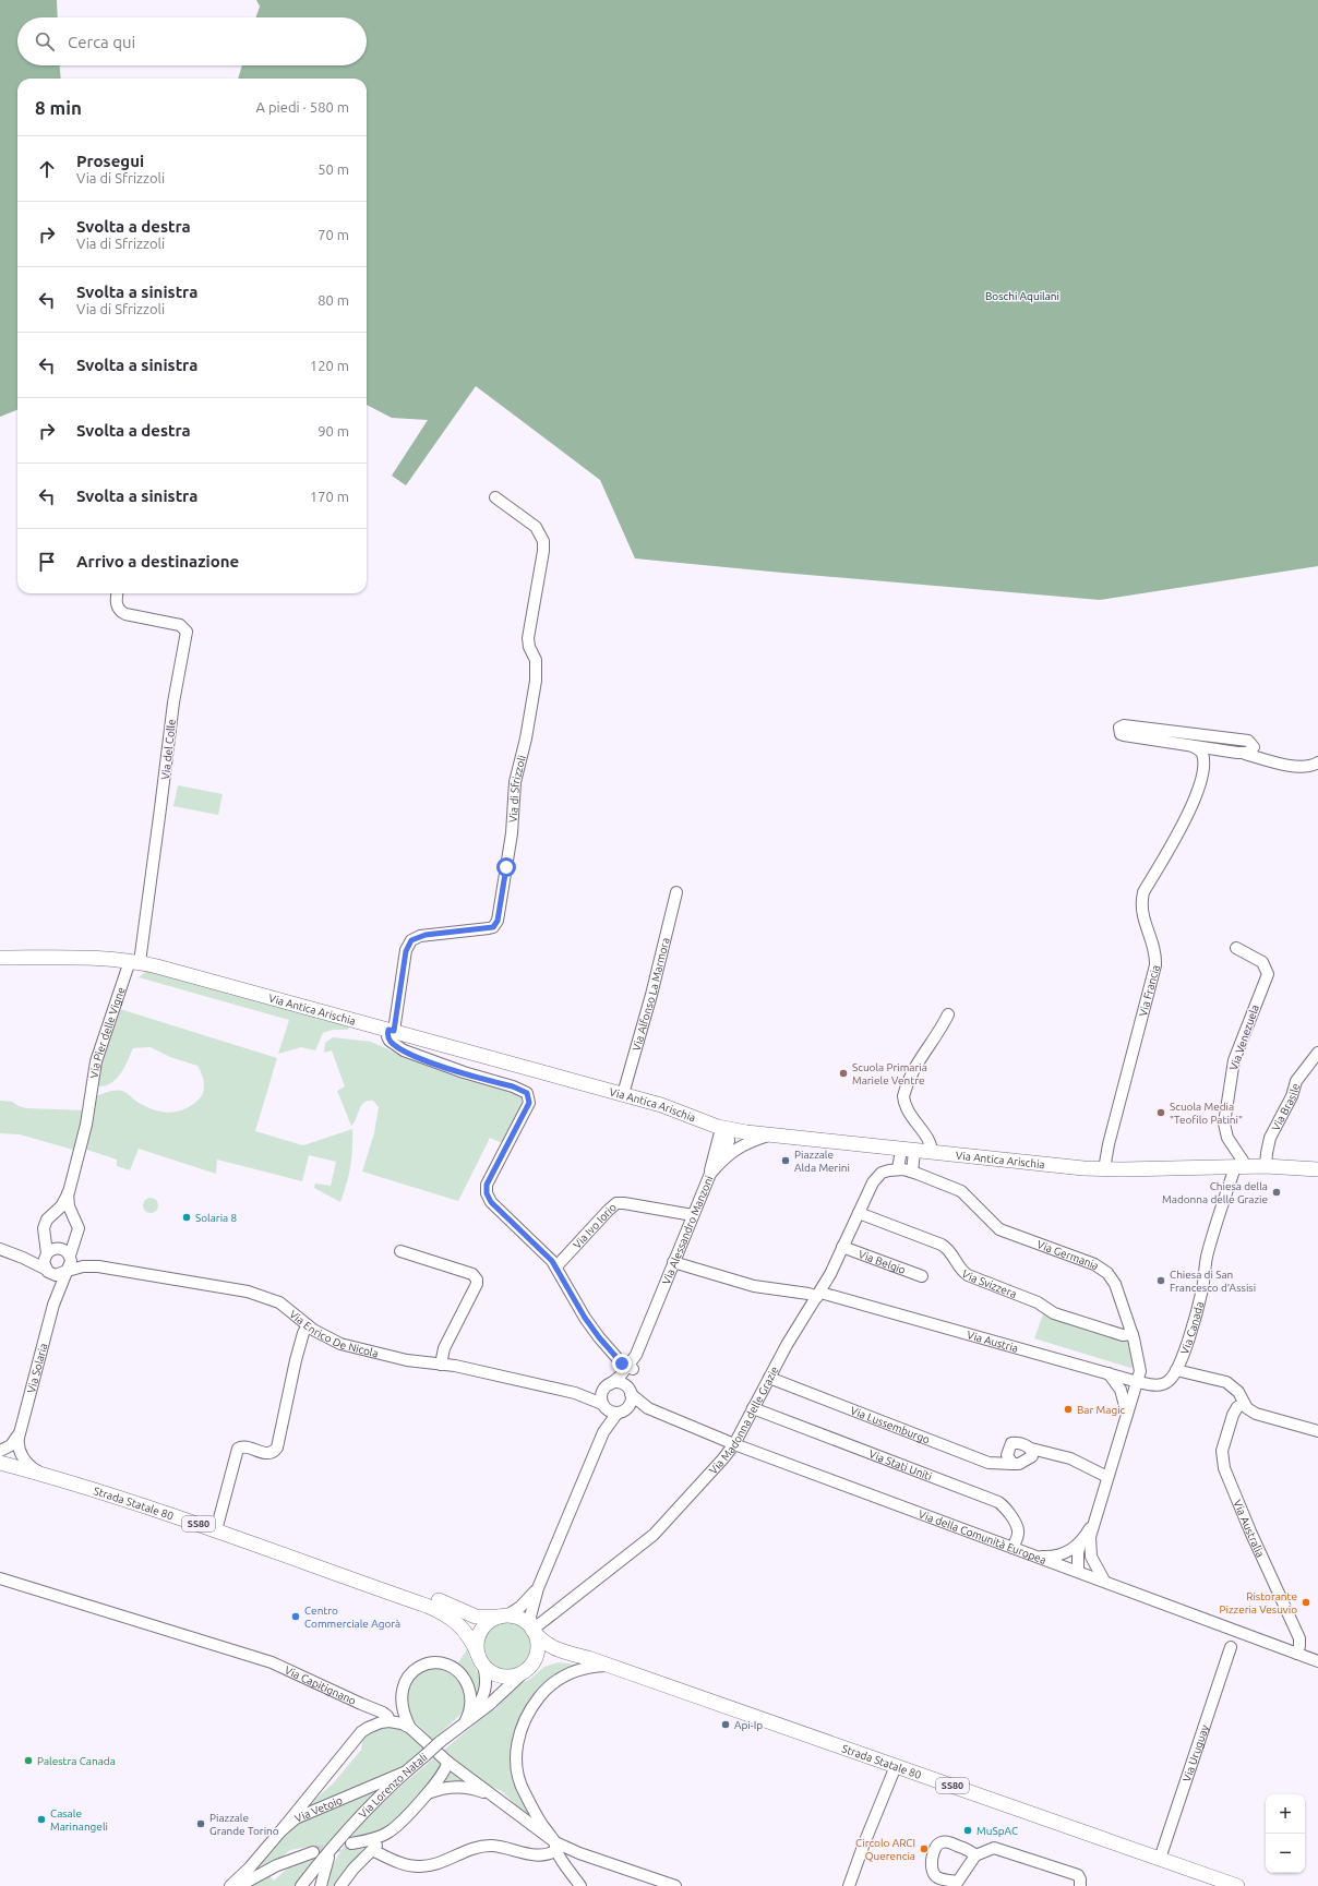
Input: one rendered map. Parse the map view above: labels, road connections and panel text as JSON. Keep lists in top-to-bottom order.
{
  "streets": {
    "main road": ["Via Antica Arischia", "Strada Statale 80", "SS80"],
    "street": [
      "Via del Colle",
      "Via di Sfrizzoli",
      "Via Francia",
      "Via Alfonso La Marmora",
      "Via Pier delle Vigne",
      "Via Venezuela",
      "Via Brasile",
      "Via Ivo Iorio",
      "Via Alessandro Manzoni",
      "Via Germania",
      "Via Belgio",
      "Via Svizzera",
      "Via Canada",
      "Via Enrico De Nicola",
      "Via Austria",
      "Via Solaria",
      "Via Madonna delle Grazie",
      "Via Lussemburgo",
      "Via Stati Uniti",
      "Via Australia",
      "Via della Comunità Europea",
      "Via Capitignano",
      "Via Uruguay",
      "Via Lorenzo Natali",
      "Via Vetoio"
    ]
  },
  "crossings": [
    ["Via del Colle", "Via Antica Arischia"],
    ["Via del Colle", "Via Pier delle Vigne"],
    ["Via di Sfrizzoli", "Via Antica Arischia"],
    ["Via Francia", "Via Antica Arischia"],
    ["Via Alfonso La Marmora", "Via Antica Arischia"],
    ["Via Antica Arischia", "Via Pier delle Vigne"],
    ["Via Antica Arischia", "Via Venezuela"],
    ["Via Antica Arischia", "Via Brasile"],
    ["Via Antica Arischia", "Via Alessandro Manzoni"],
    ["Via Antica Arischia", "Via Canada"],
    ["Via Venezuela", "Via Canada"],
    ["Via Ivo Iorio", "Via Alessandro Manzoni"],
    ["Via Alessandro Manzoni", "Via Enrico De Nicola"],
    ["Via Alessandro Manzoni", "Via Austria"],
    ["Via Alessandro Manzoni", "Via della Comunità Europea"],
    ["Via Germania", "Via Svizzera"],
    ["Via Germania", "Via Austria"],
    ["Via Germania", "Via Madonna delle Grazie"],
    ["Via Germania", "Via Lussemburgo"],
    ["Via Germania", "Via della Comunità Europea"],
    ["Via Belgio", "Via Madonna delle Grazie"],
    ["Via Svizzera", "Via Madonna delle Grazie"],
    ["Via Canada", "Via Austria"],
    ["Via Enrico De Nicola", "Via Solaria"],
    ["Via Enrico De Nicola", "Via della Comunità Europea"],
    ["Via Austria", "Via Madonna delle Grazie"],
    ["Via Solaria", "Strada Statale 80"],
    ["Via Madonna delle Grazie", "Via Lussemburgo"],
    ["Via Madonna delle Grazie", "Via Stati Uniti"],
    ["Via Madonna delle Grazie", "Strada Statale 80"],
    ["Via Madonna delle Grazie", "SS80"],
    ["Via Madonna delle Grazie", "Via della Comunità Europea"],
    ["Via Madonna delle Grazie", "Via Lorenzo Natali"],
    ["Via Stati Uniti", "Via della Comunità Europea"],
    ["Strada Statale 80", "SS80"],
    ["Strada Statale 80", "Via Uruguay"],
    ["Strada Statale 80", "Via Lorenzo Natali"],
    ["SS80", "Via Lorenzo Natali"],
    ["Via Australia", "Via della Comunità Europea"],
    ["Via Lorenzo Natali", "Via Vetoio"]
  ],
  "parks": ["Boschi Aquilani"],
  "places": [
    "Scuola Primaria Mariele Ventre",
    "Scuola Media \"Teofilo Patini\"",
    "Piazzale Alda Merini",
    "Chiesa della Madonna delle Grazie",
    "Solaria 8",
    "Chiesa di San Francesco d'Assisi",
    "Bar Magic",
    "Ristorante Pizzeria Vesuvio",
    "Centro Commerciale Agorà",
    "Api-Ip",
    "Palestra Canada",
    "Casale Marinangeli",
    "Piazzale Grande Torino",
    "MuSpAC",
    "Circolo ARCI Querencia"
  ],
  "page": {
    "search": "Cerca qui",
    "heading": ["8 min", "A piedi · 580 m"],
    "list": [
      ["Prosegui", "Via di Sfrizzoli", "50 m"],
      ["Svolta a destra", "Via di Sfrizzoli", "70 m"],
      ["Svolta a sinistra", "Via di Sfrizzoli", "80 m"],
      ["Svolta a sinistra", "120 m"],
      ["Svolta a destra", "90 m"],
      ["Svolta a sinistra", "170 m"],
      "Arrivo a destinazione"
    ],
    "map_buttons": ["+", "−"]
  }
}
